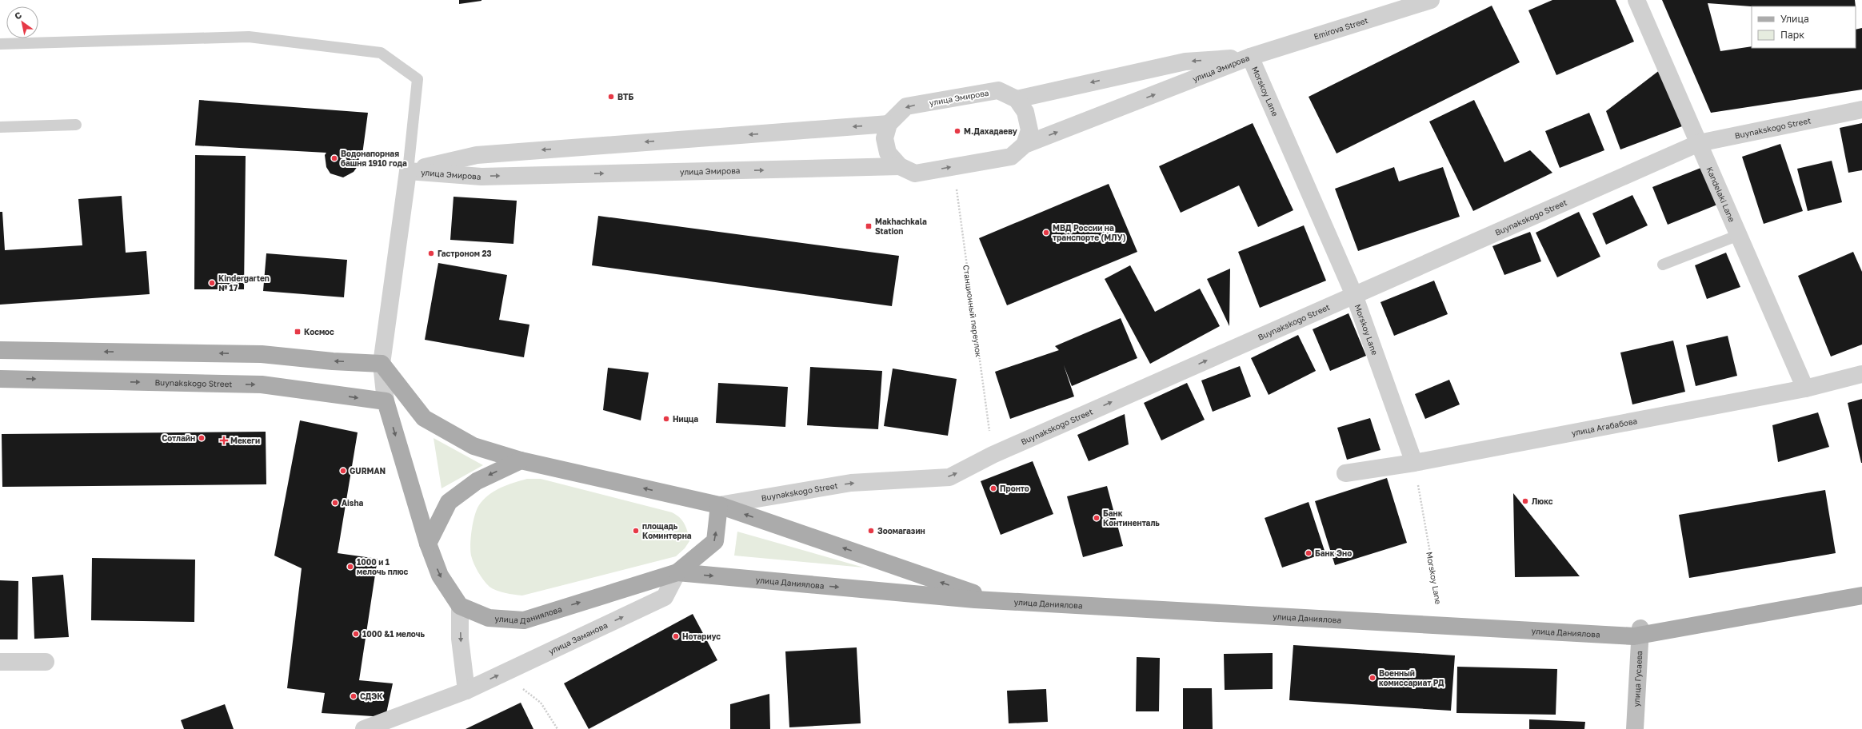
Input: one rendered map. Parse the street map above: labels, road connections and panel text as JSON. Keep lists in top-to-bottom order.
{
  "streets": {
    "main road": ["Buynakskogo Street", "улица Даниялова", "улица Гусаева"],
    "street": [
      "Emirova Street",
      "улица Эмирова",
      "Morskoy Lane",
      "Kandelaki Lane",
      "улица Агабабова",
      "улица Заманова"
    ],
    "path": ["Станционный переулок"]
  },
  "crossings": [
    ["Emirova Street", "улица Эмирова"],
    ["Emirova Street", "Morskoy Lane"],
    ["улица Эмирова", "Morskoy Lane"],
    ["улица Эмирова", "Станционный переулок"],
    ["Morskoy Lane", "Buynakskogo Street"],
    ["Morskoy Lane", "улица Агабабова"],
    ["Morskoy Lane", "улица Даниялова"],
    ["Buynakskogo Street", "Kandelaki Lane"],
    ["Buynakskogo Street", "Станционный переулок"],
    ["Buynakskogo Street", "улица Даниялова"],
    ["Kandelaki Lane", "улица Агабабова"],
    ["улица Даниялова", "улица Заманова"],
    ["улица Даниялова", "улица Гусаева"]
  ],
  "one_way": ["Buynakskogo Street", "улица Заманова"],
  "places": {
    "other": [
      "ВТБ",
      "М.Дахадаеву",
      "Водонапорная башня 1910 года",
      "МВД России на транспорте (МЛУ)",
      "Гастроном 23",
      "Kindergarten № 17",
      "Ницца",
      "Сотлайн",
      "GURMAN",
      "Пронто",
      "Люкс",
      "Aisha",
      "Банк Континенталь",
      "площадь Коминтерна",
      "Зоомагазин",
      "Банк Эно",
      "1000 и 1 мелочь плюс",
      "1000 &1 мелочь",
      "Нотариус",
      "Военный комиссариат РД",
      "СДЭК"
    ],
    "transit": ["Makhachkala Station", "Космос"],
    "health": ["Мекеги"]
  },
  "legend": ["Улица", "Парк"],
  "north": "top left"
}
